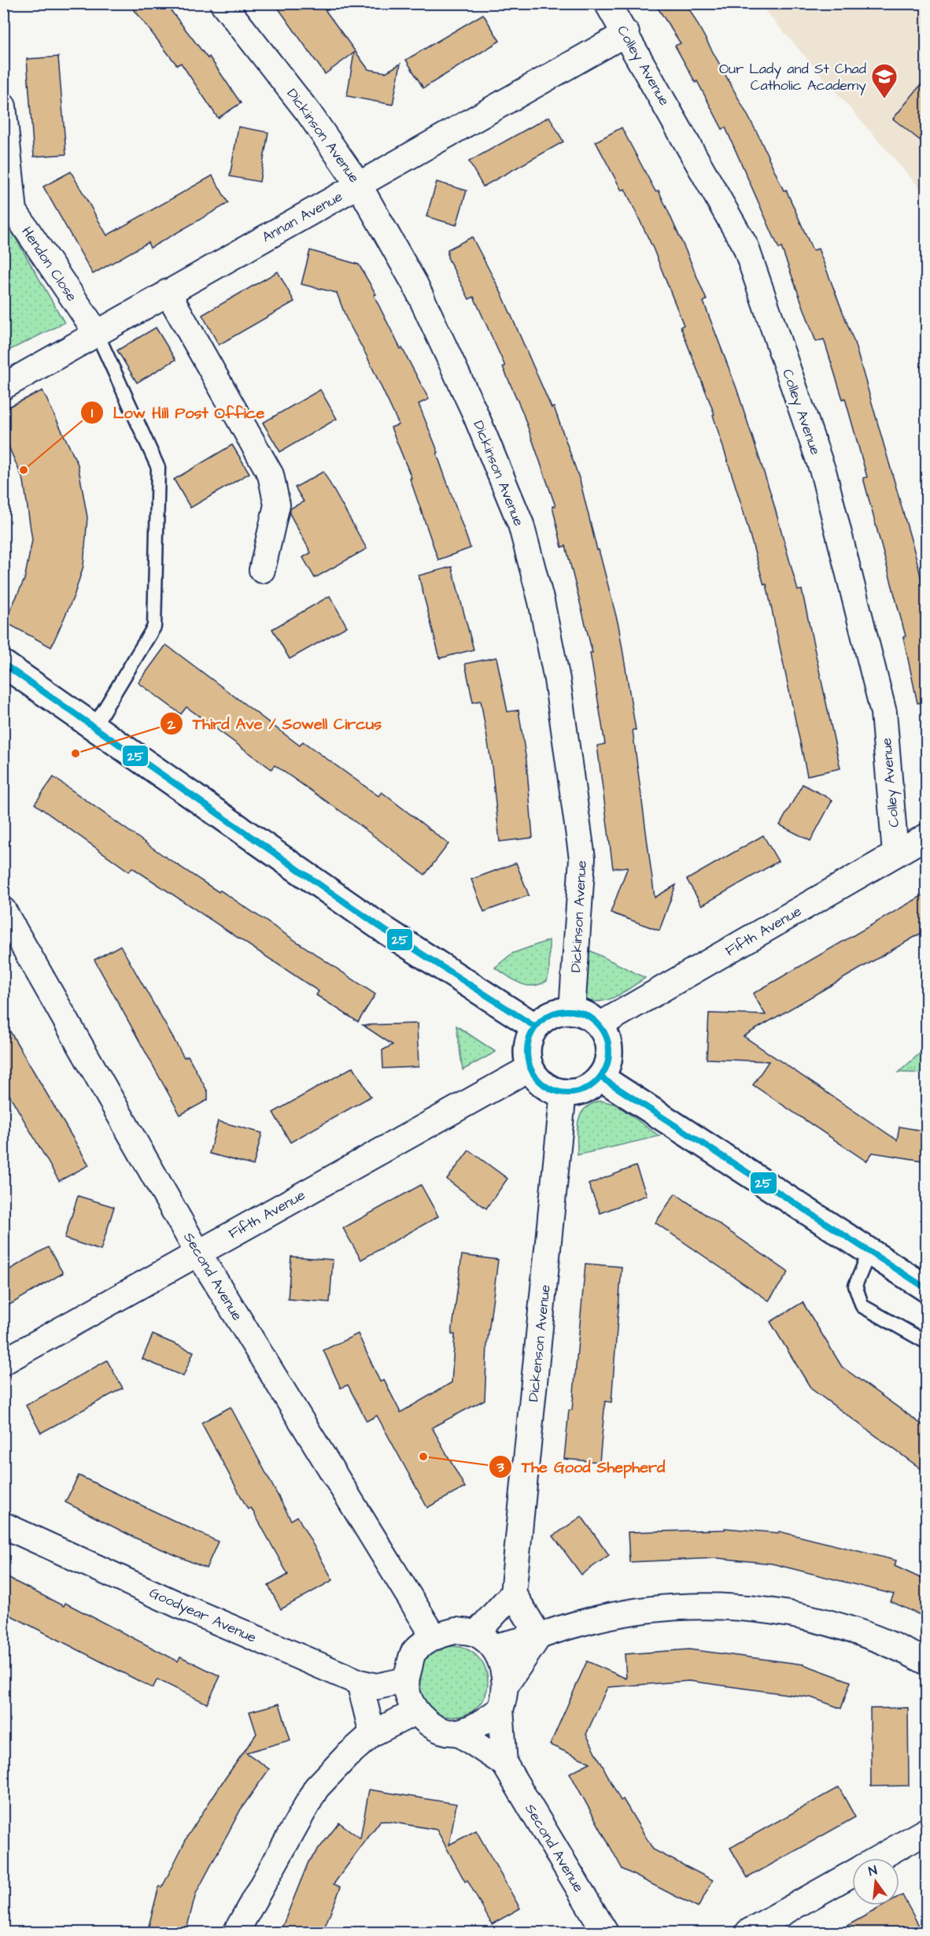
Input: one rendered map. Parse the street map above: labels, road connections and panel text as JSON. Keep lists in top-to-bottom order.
{
  "streets": {
    "street": [
      "Colley Avenue",
      "Dickinson Avenue",
      "Annan Avenue",
      "Hendon Close",
      "Fifth Avenue",
      "Second Avenue",
      "Dickenson Avenue",
      "Goodyear Avenue"
    ]
  },
  "crossings": [
    ["Colley Avenue", "Annan Avenue"],
    ["Colley Avenue", "Fifth Avenue"],
    ["Dickinson Avenue", "Annan Avenue"],
    ["Dickinson Avenue", "Fifth Avenue"],
    ["Dickinson Avenue", "Dickenson Avenue"],
    ["Annan Avenue", "Hendon Close"],
    ["Fifth Avenue", "Second Avenue"],
    ["Fifth Avenue", "Dickenson Avenue"],
    ["Second Avenue", "Goodyear Avenue"]
  ],
  "places": {
    "school or university": ["Our Lady and St Chad Catholic Academy"],
    "other": ["Low Hill Post Office", "Third Ave / Sowell Circus", "The Good Shepherd"]
  },
  "lines": ["transit line 25"],
  "north": "top"
}
